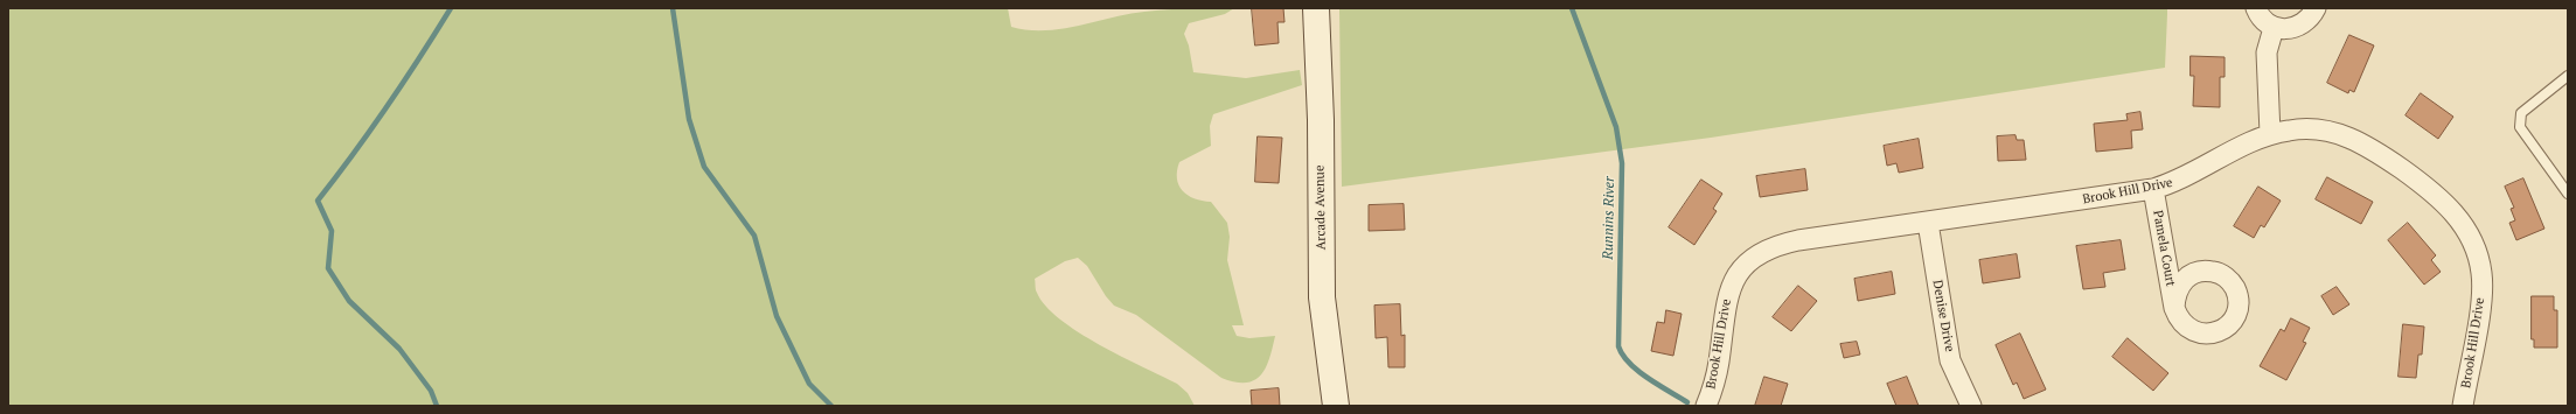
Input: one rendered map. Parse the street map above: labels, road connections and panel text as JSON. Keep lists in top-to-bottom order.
{
  "streets": {
    "main road": ["Arcade Avenue"],
    "street": ["Brook Hill Drive", "Pamela Court", "Denise Drive"]
  },
  "crossings": [
    ["Brook Hill Drive", "Pamela Court"],
    ["Brook Hill Drive", "Denise Drive"]
  ],
  "water": ["Runnins River"]
}
